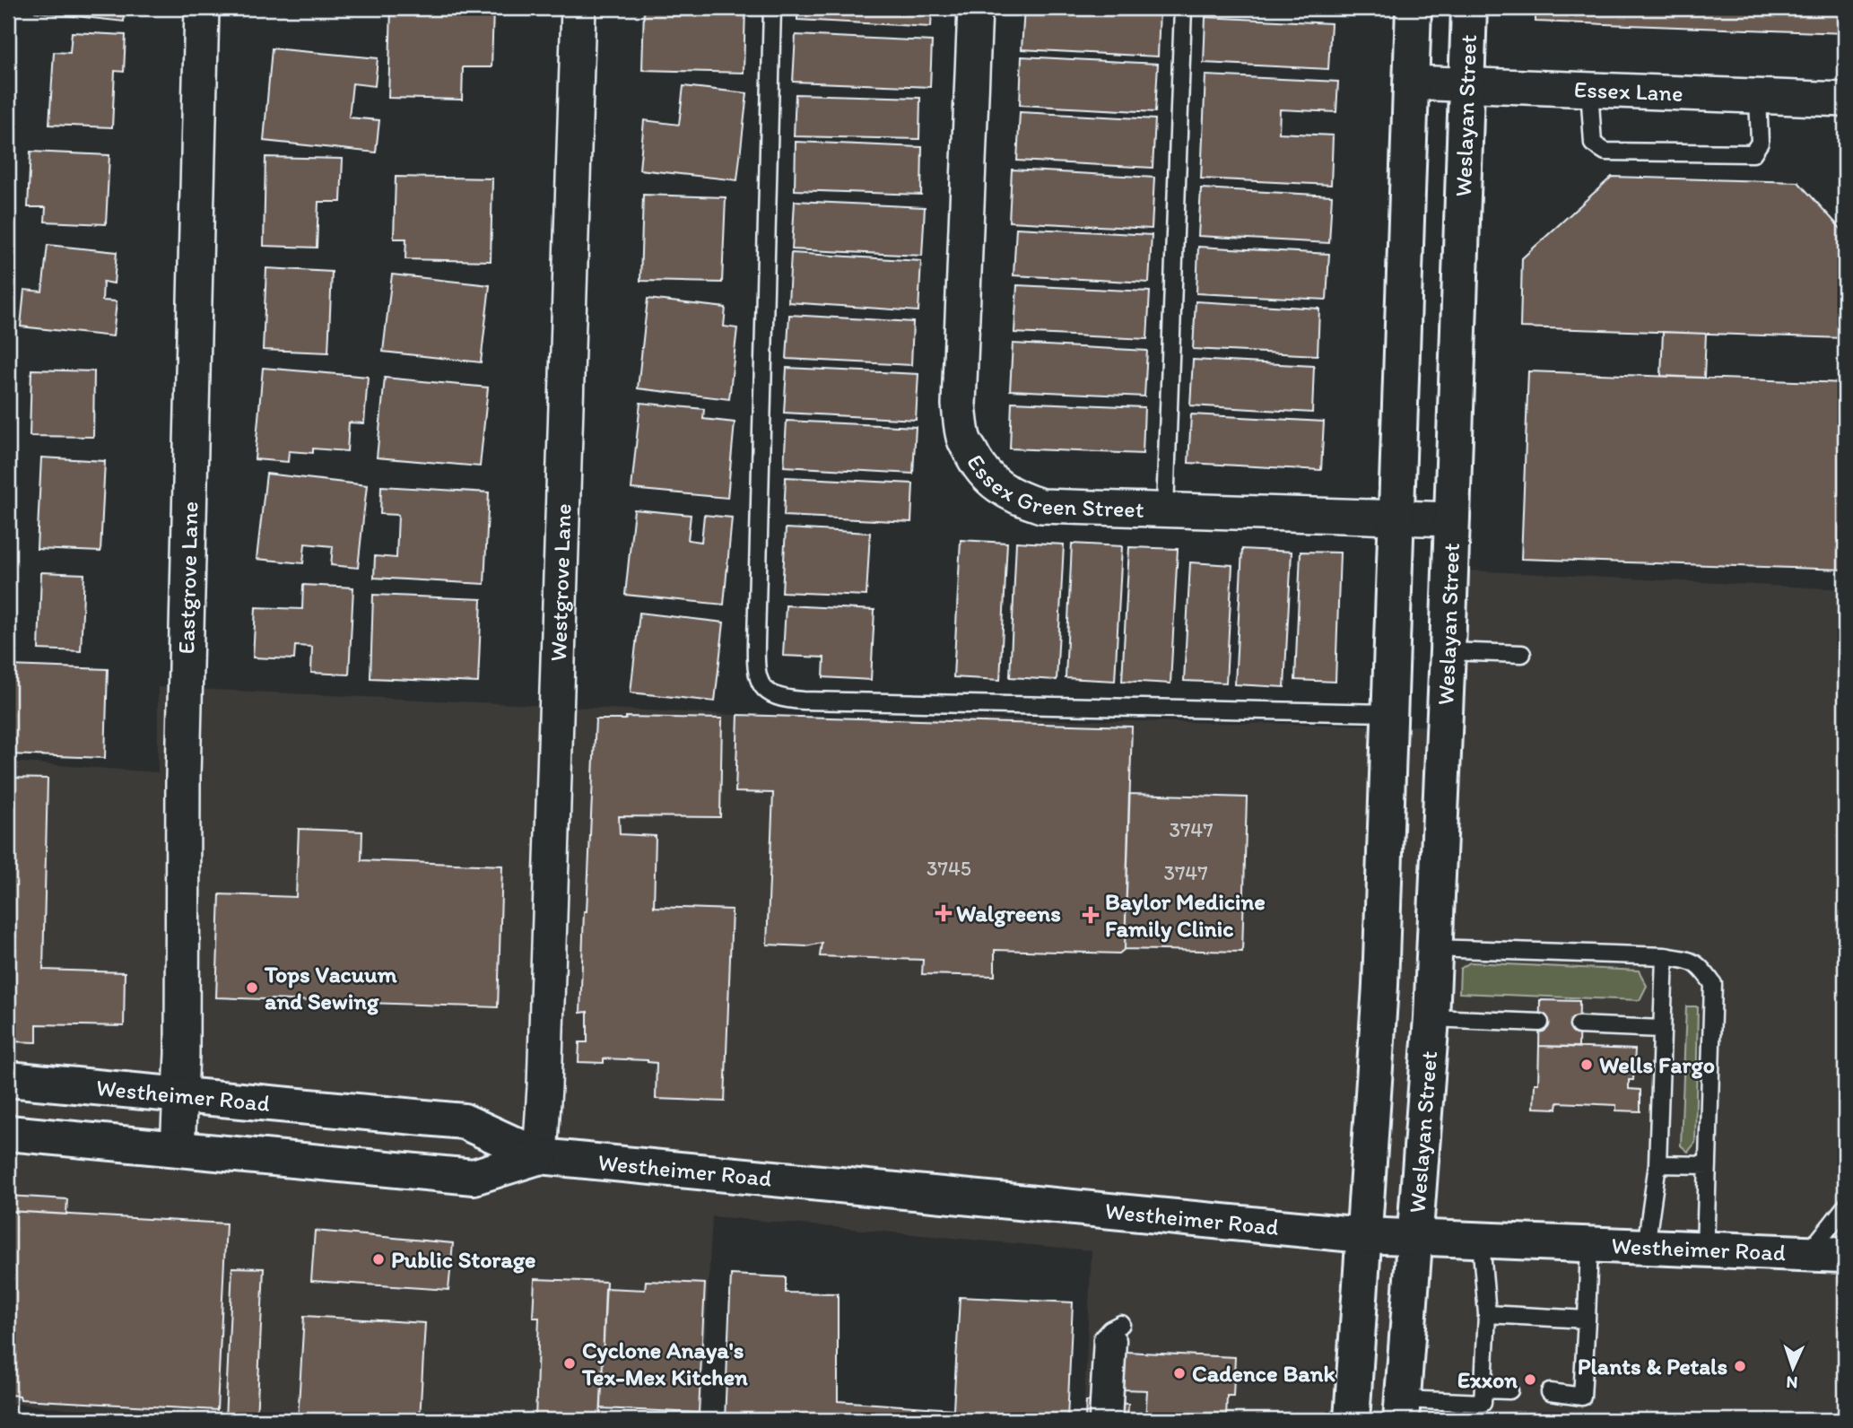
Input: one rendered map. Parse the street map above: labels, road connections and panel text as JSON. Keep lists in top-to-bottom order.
{
  "streets": {
    "main road": ["Weslayan Street", "Westheimer Road"],
    "street": [
      "Essex Lane",
      "Essex Green Street",
      "Eastgrove Lane",
      "Westgrove Lane"
    ]
  },
  "crossings": [
    ["Essex Lane", "Weslayan Street"],
    ["Weslayan Street", "Essex Green Street"],
    ["Weslayan Street", "Westheimer Road"],
    ["Eastgrove Lane", "Westheimer Road"],
    ["Westgrove Lane", "Westheimer Road"]
  ],
  "places": {
    "health": ["Walgreens", "Baylor Medicine Family Clinic"],
    "other": [
      "Tops Vacuum and Sewing",
      "Wells Fargo",
      "Public Storage",
      "Cyclone Anaya's Tex-Mex Kitchen",
      "Plants & Petals",
      "Cadence Bank",
      "Exxon"
    ]
  },
  "house_numbers": ["3747", "3745", "3747"],
  "north": "bottom"
}
